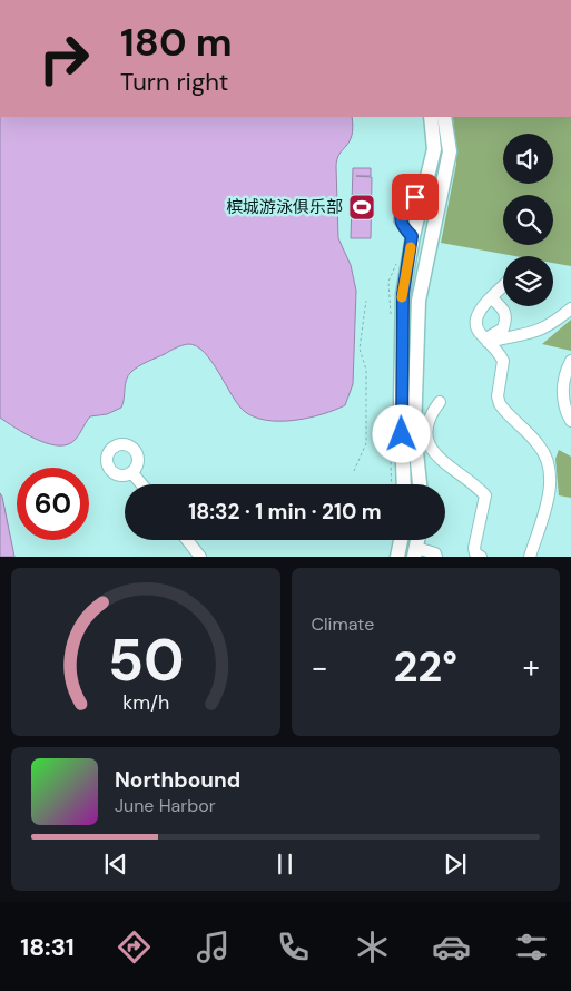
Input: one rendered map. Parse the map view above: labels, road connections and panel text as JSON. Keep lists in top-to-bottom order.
{
  "places": {
    "sports": ["槟城游泳俱乐部"]
  },
  "page": {
    "turn": ["180 m", "Turn right"],
    "limit": "60",
    "trip": "18:32 · 1 min · 210 m",
    "tile": "Climate",
    "heat": ["−", "22°", "+"],
    "song": ["Northbound", "June Harbor"],
    "tabs": "18:31",
    "gauge": ["50", "km/h"]
  }
}
